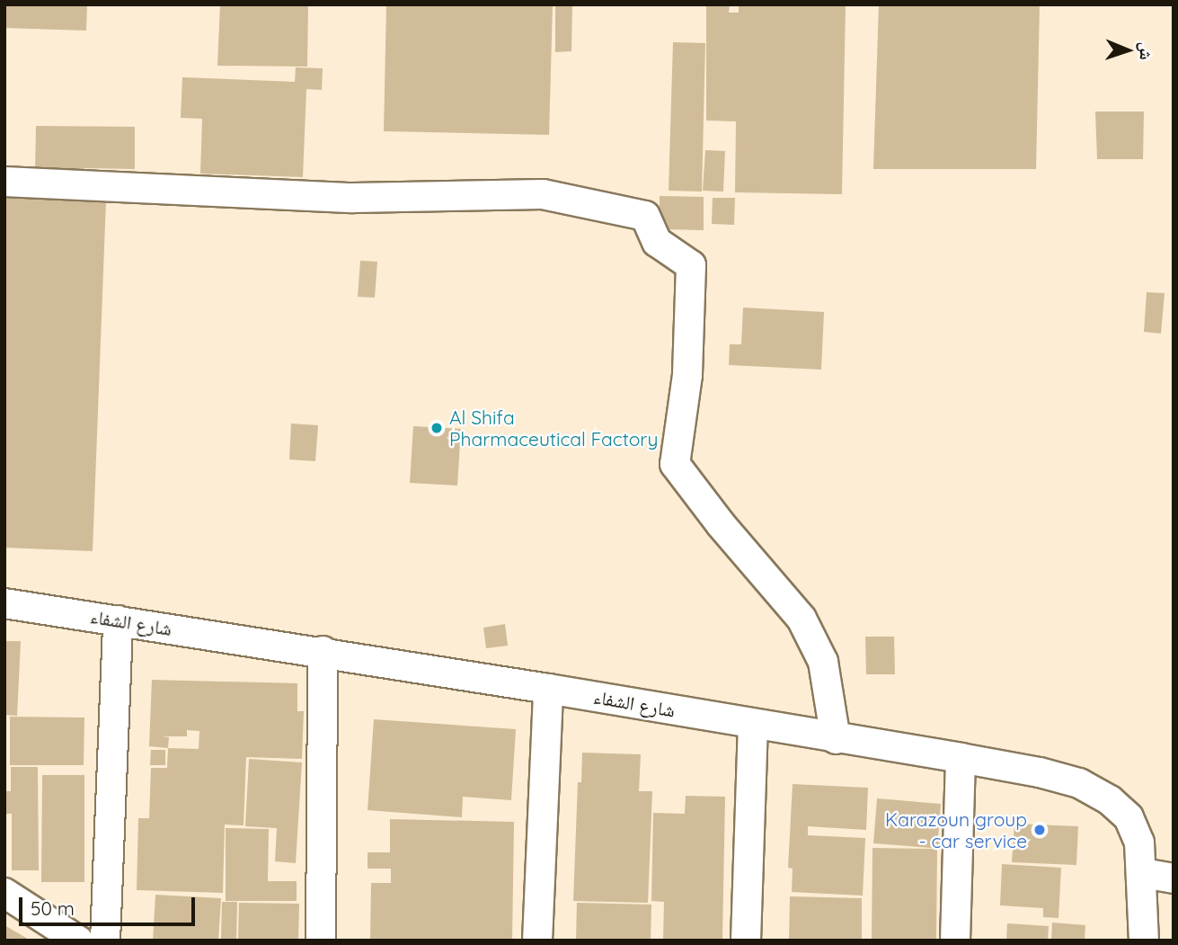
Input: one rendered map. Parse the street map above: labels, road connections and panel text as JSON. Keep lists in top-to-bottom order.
{
  "streets": {
    "street": ["شارع الشفاء"]
  },
  "places": ["Al Shifa Pharmaceutical Factory", "Karazoun group - car service"],
  "scale_bar": "50 m",
  "north": "right"
}
